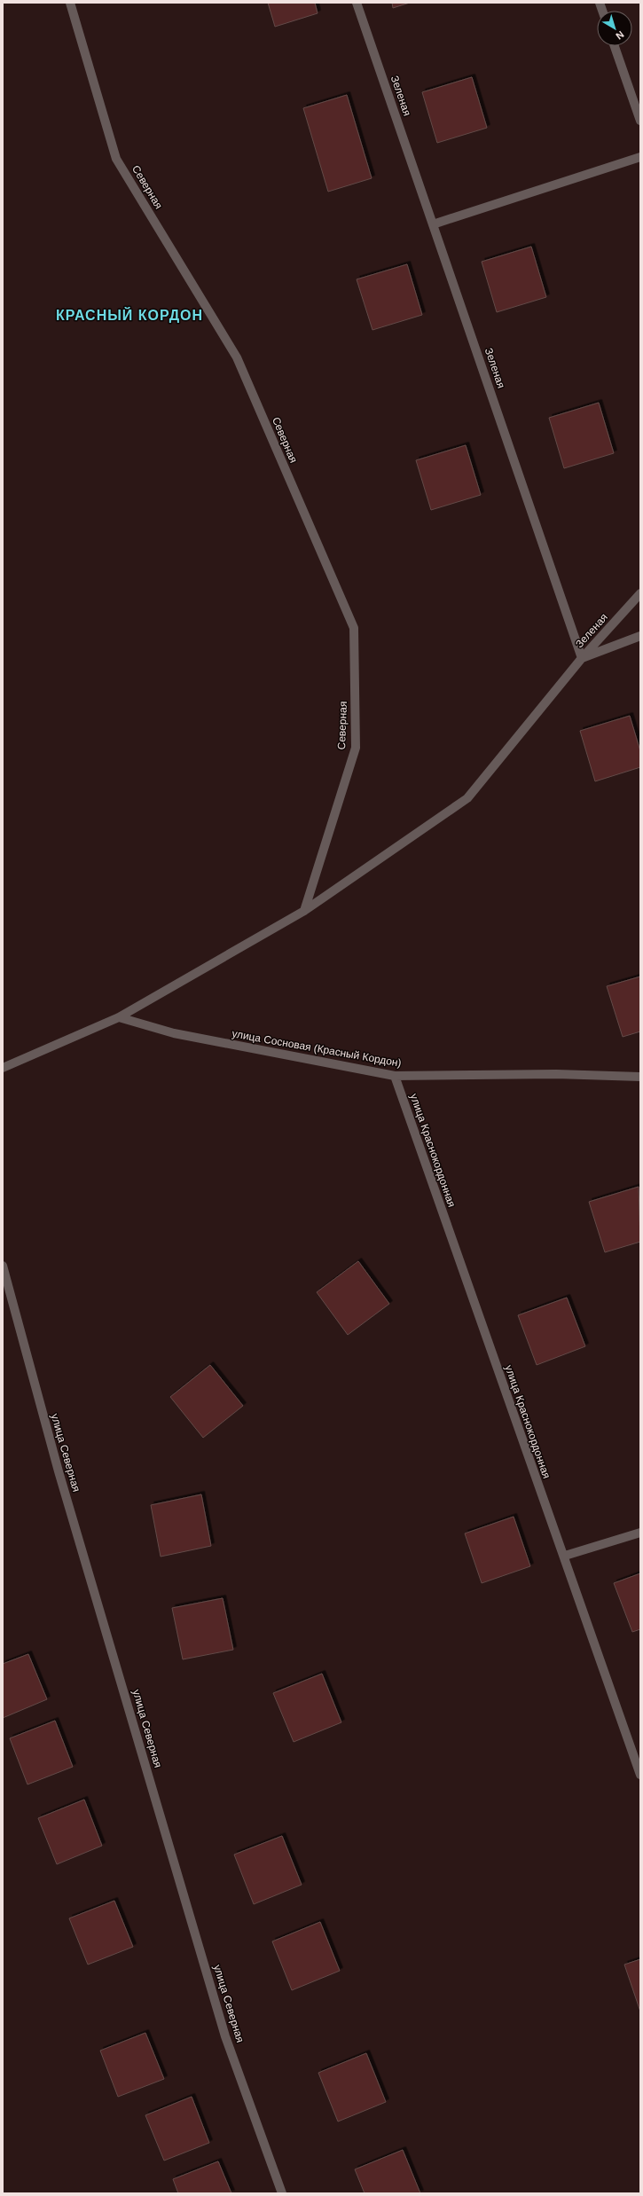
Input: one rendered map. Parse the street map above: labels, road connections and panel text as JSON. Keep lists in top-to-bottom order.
{
  "streets": {
    "street": [
      "Зеленая",
      "Северная",
      "улица Сосновая (Красный Кордон)",
      "улица Краснокордонная",
      "улица Северная"
    ]
  },
  "crossings": [
    ["улица Сосновая (Красный Кордон)", "улица Краснокордонная"]
  ],
  "districts": ["КРАСНЫЙ КОРДОН"],
  "north": "bottom right"
}
